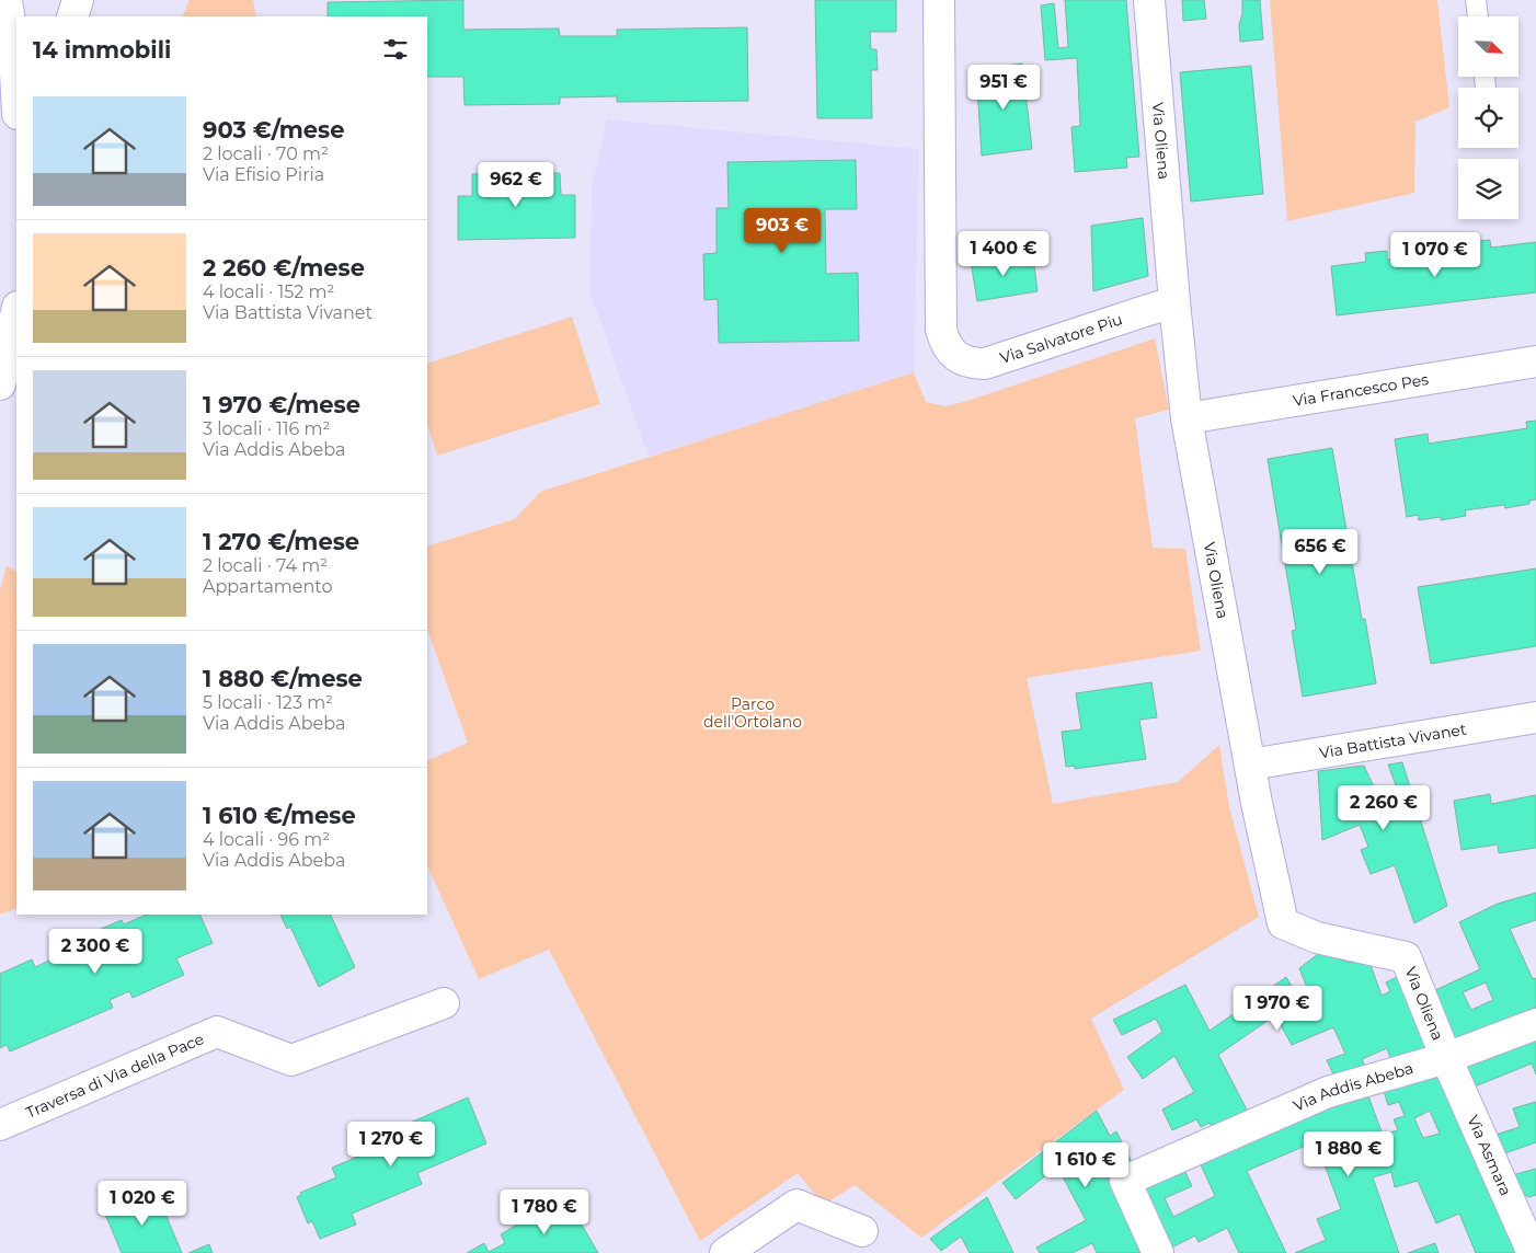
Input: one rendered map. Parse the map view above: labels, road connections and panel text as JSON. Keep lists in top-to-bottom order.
{
  "streets": {
    "street": [
      "Via Oliena",
      "Via Salvatore Piu",
      "Via Francesco Pes",
      "Via Battista Vivanet",
      "Traversa di Via della Pace",
      "Via Addis Abeba",
      "Via Asmara"
    ]
  },
  "crossings": [
    ["Via Oliena", "Via Salvatore Piu"],
    ["Via Oliena", "Via Francesco Pes"],
    ["Via Oliena", "Via Battista Vivanet"],
    ["Via Oliena", "Via Addis Abeba"],
    ["Via Oliena", "Via Asmara"],
    ["Via Addis Abeba", "Via Asmara"]
  ],
  "parks": ["Parco dell'Ortolano"],
  "north": "bottom right",
  "page": {
    "heading": "14 immobili",
    "price": [
      "951 €",
      "962 €",
      "903 €",
      "1 400 €",
      "1 070 €",
      "656 €",
      "2 260 €",
      "2 300 €",
      "1 970 €",
      "1 270 €",
      "1 880 €",
      "1 610 €",
      "1 020 €",
      "1 780 €"
    ],
    "list": [
      {
        "name": "903 €/mese",
        "note": "2 locali · 70 m² · Via Efisio Piria"
      },
      {
        "name": "2 260 €/mese",
        "note": "4 locali · 152 m² · Via Battista Vivanet"
      },
      {
        "name": "1 970 €/mese",
        "note": "3 locali · 116 m² · Via Addis Abeba"
      },
      {
        "name": "1 270 €/mese",
        "note": "2 locali · 74 m² · Appartamento"
      },
      {
        "name": "1 880 €/mese",
        "note": "5 locali · 123 m² · Via Addis Abeba"
      },
      {
        "name": "1 610 €/mese",
        "note": "4 locali · 96 m² · Via Addis Abeba"
      }
    ]
  }
}
